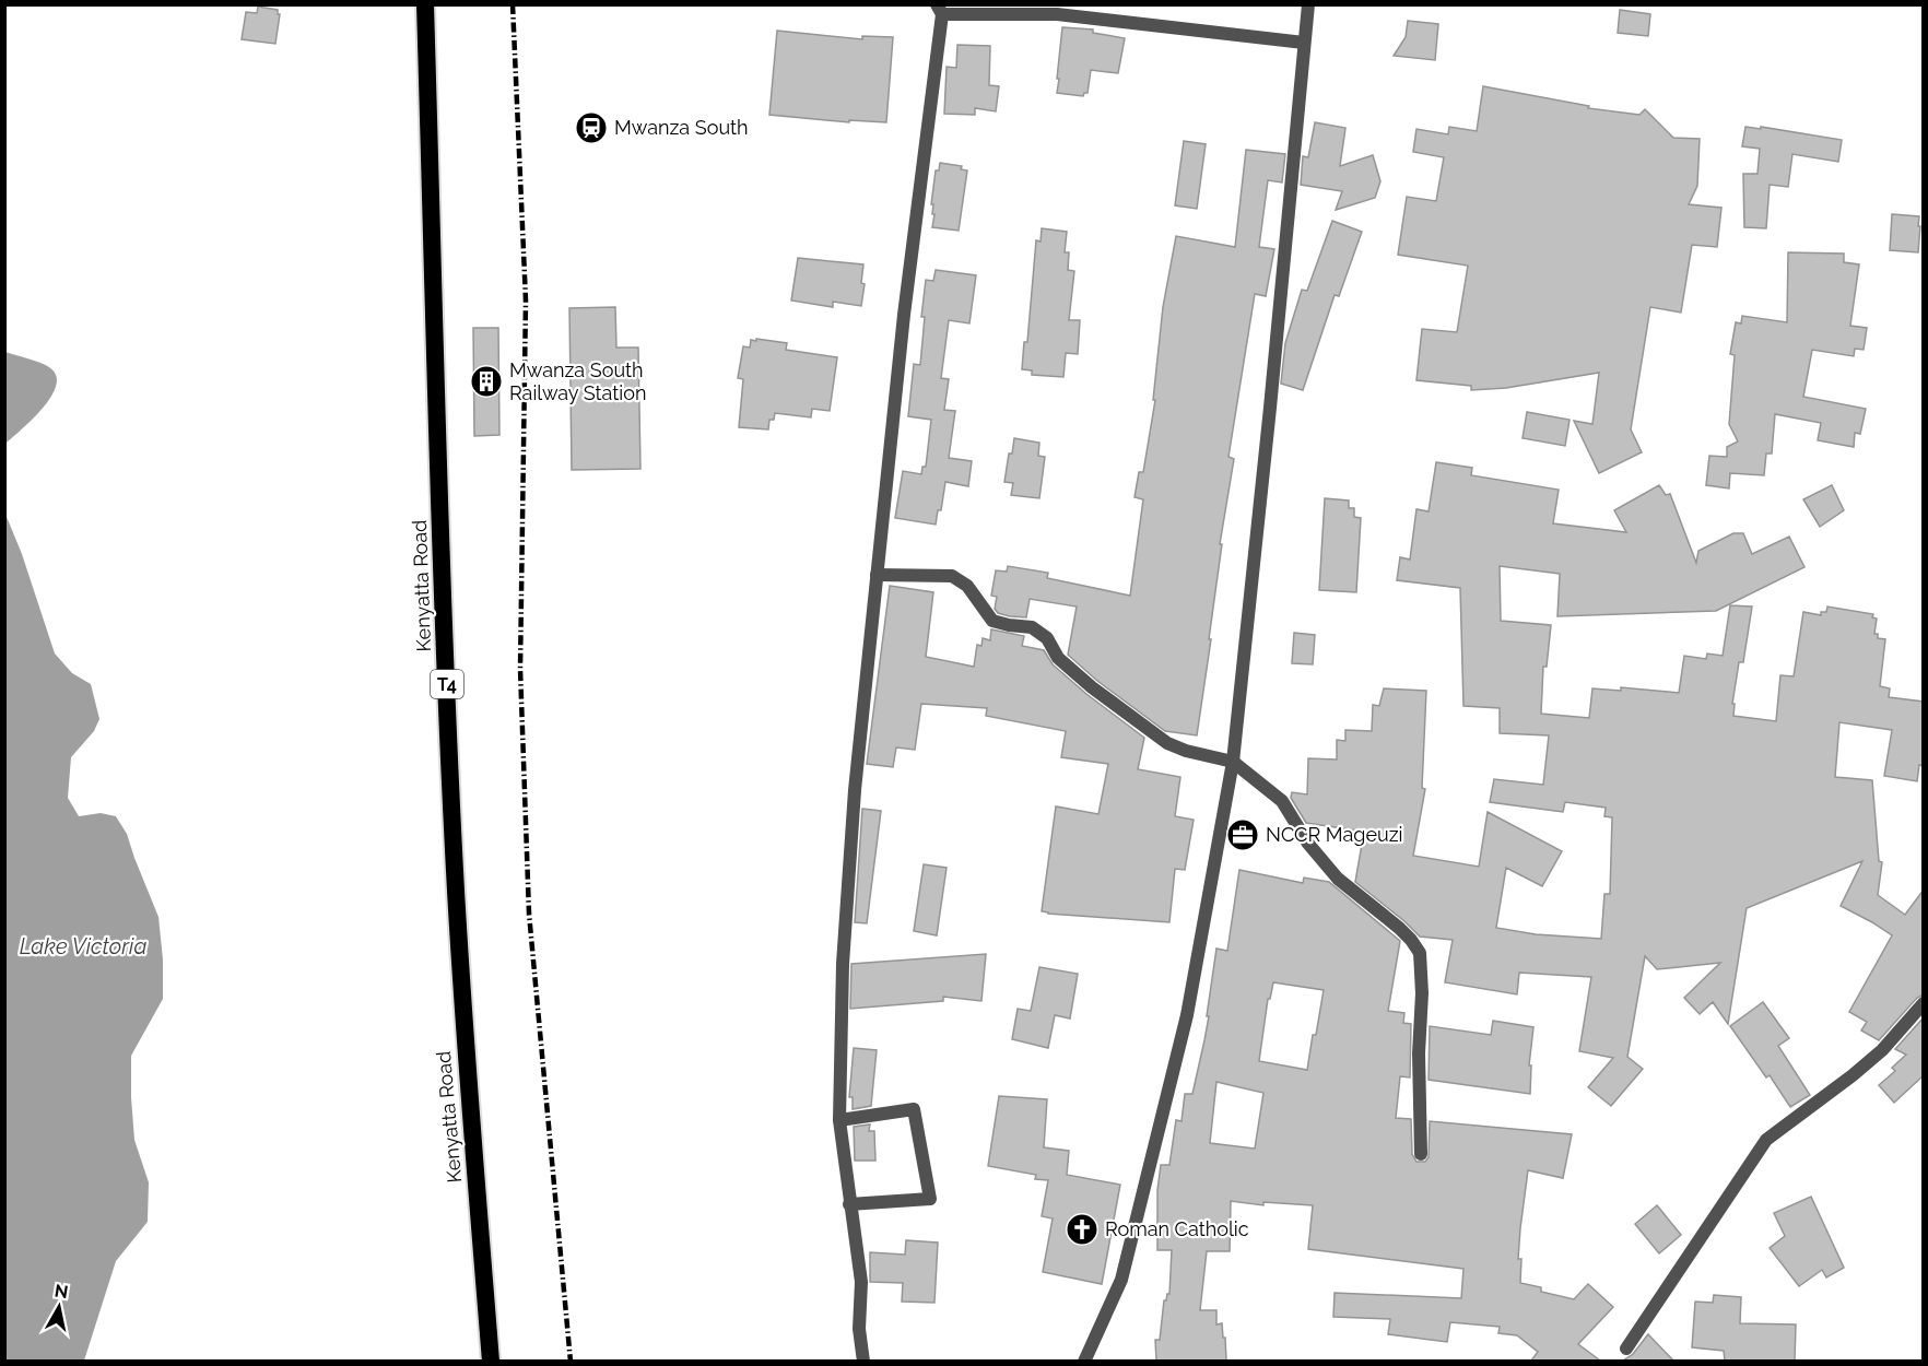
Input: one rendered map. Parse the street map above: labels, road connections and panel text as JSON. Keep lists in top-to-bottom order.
{
  "streets": {
    "highway": ["Kenyatta Road", "T4"]
  },
  "water": ["Lake Victoria"],
  "places": {
    "station": ["Mwanza South"],
    "building": ["Mwanza South Railway Station"],
    "office": ["NCCR Mageuzi"],
    "church": ["Roman Catholic"]
  },
  "north": "top"
}
